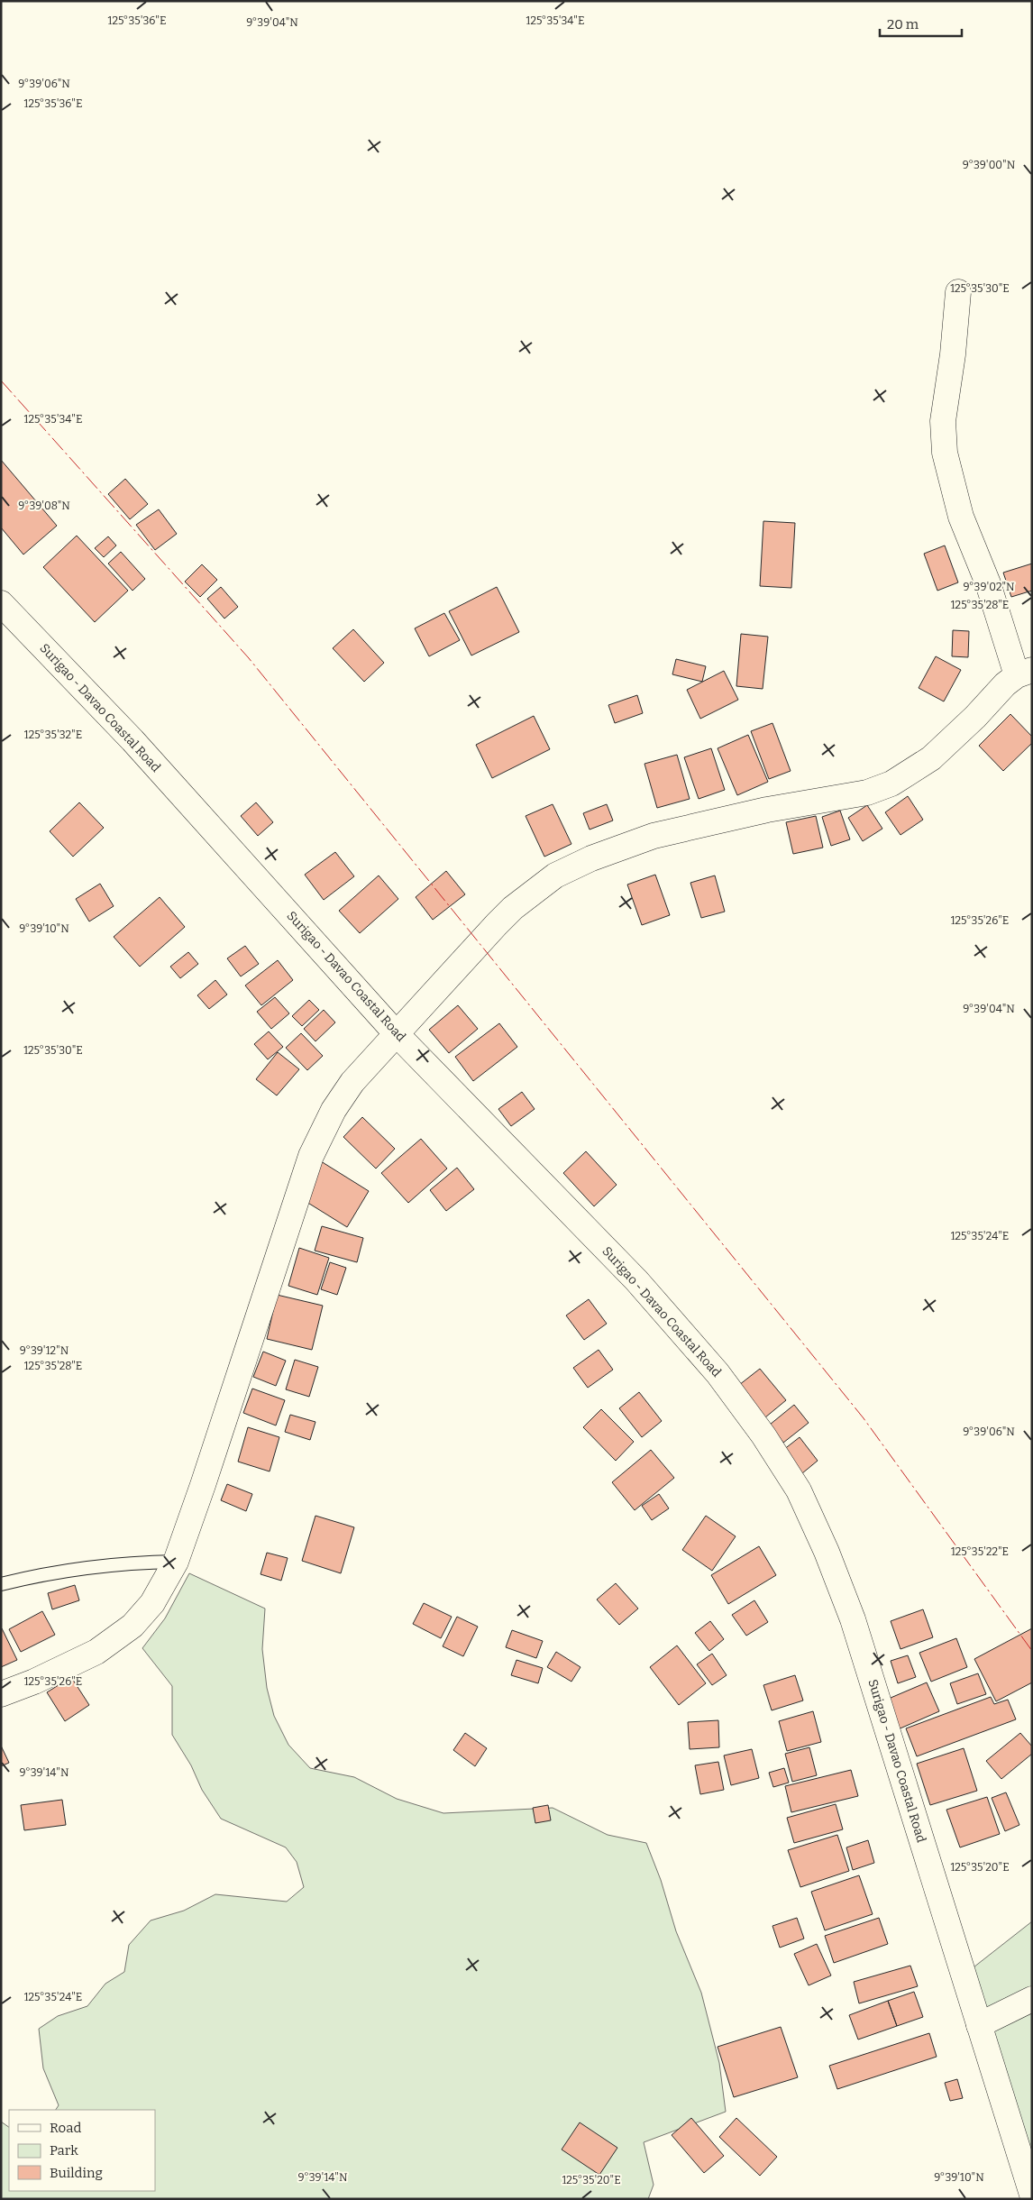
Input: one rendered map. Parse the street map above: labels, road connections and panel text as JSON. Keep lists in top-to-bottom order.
{
  "streets": {
    "main road": ["Surigao - Davao Coastal Road"]
  },
  "legend": ["Road", "Park", "Building"],
  "scale_bar": "20 m",
  "coordinates": [
    "125°35'36\"E",
    "125°35'34\"E",
    "9°39'04\"N",
    "9°39'06\"N",
    "9°39'00\"N",
    "125°35'30\"E",
    "9°39'08\"N",
    "9°39'02\"N",
    "125°35'28\"E",
    "125°35'32\"E",
    "125°35'26\"E",
    "9°39'10\"N",
    "125°35'24\"E",
    "9°39'12\"N",
    "125°35'22\"E",
    "9°39'14\"N",
    "125°35'20\"E"
  ]
}
